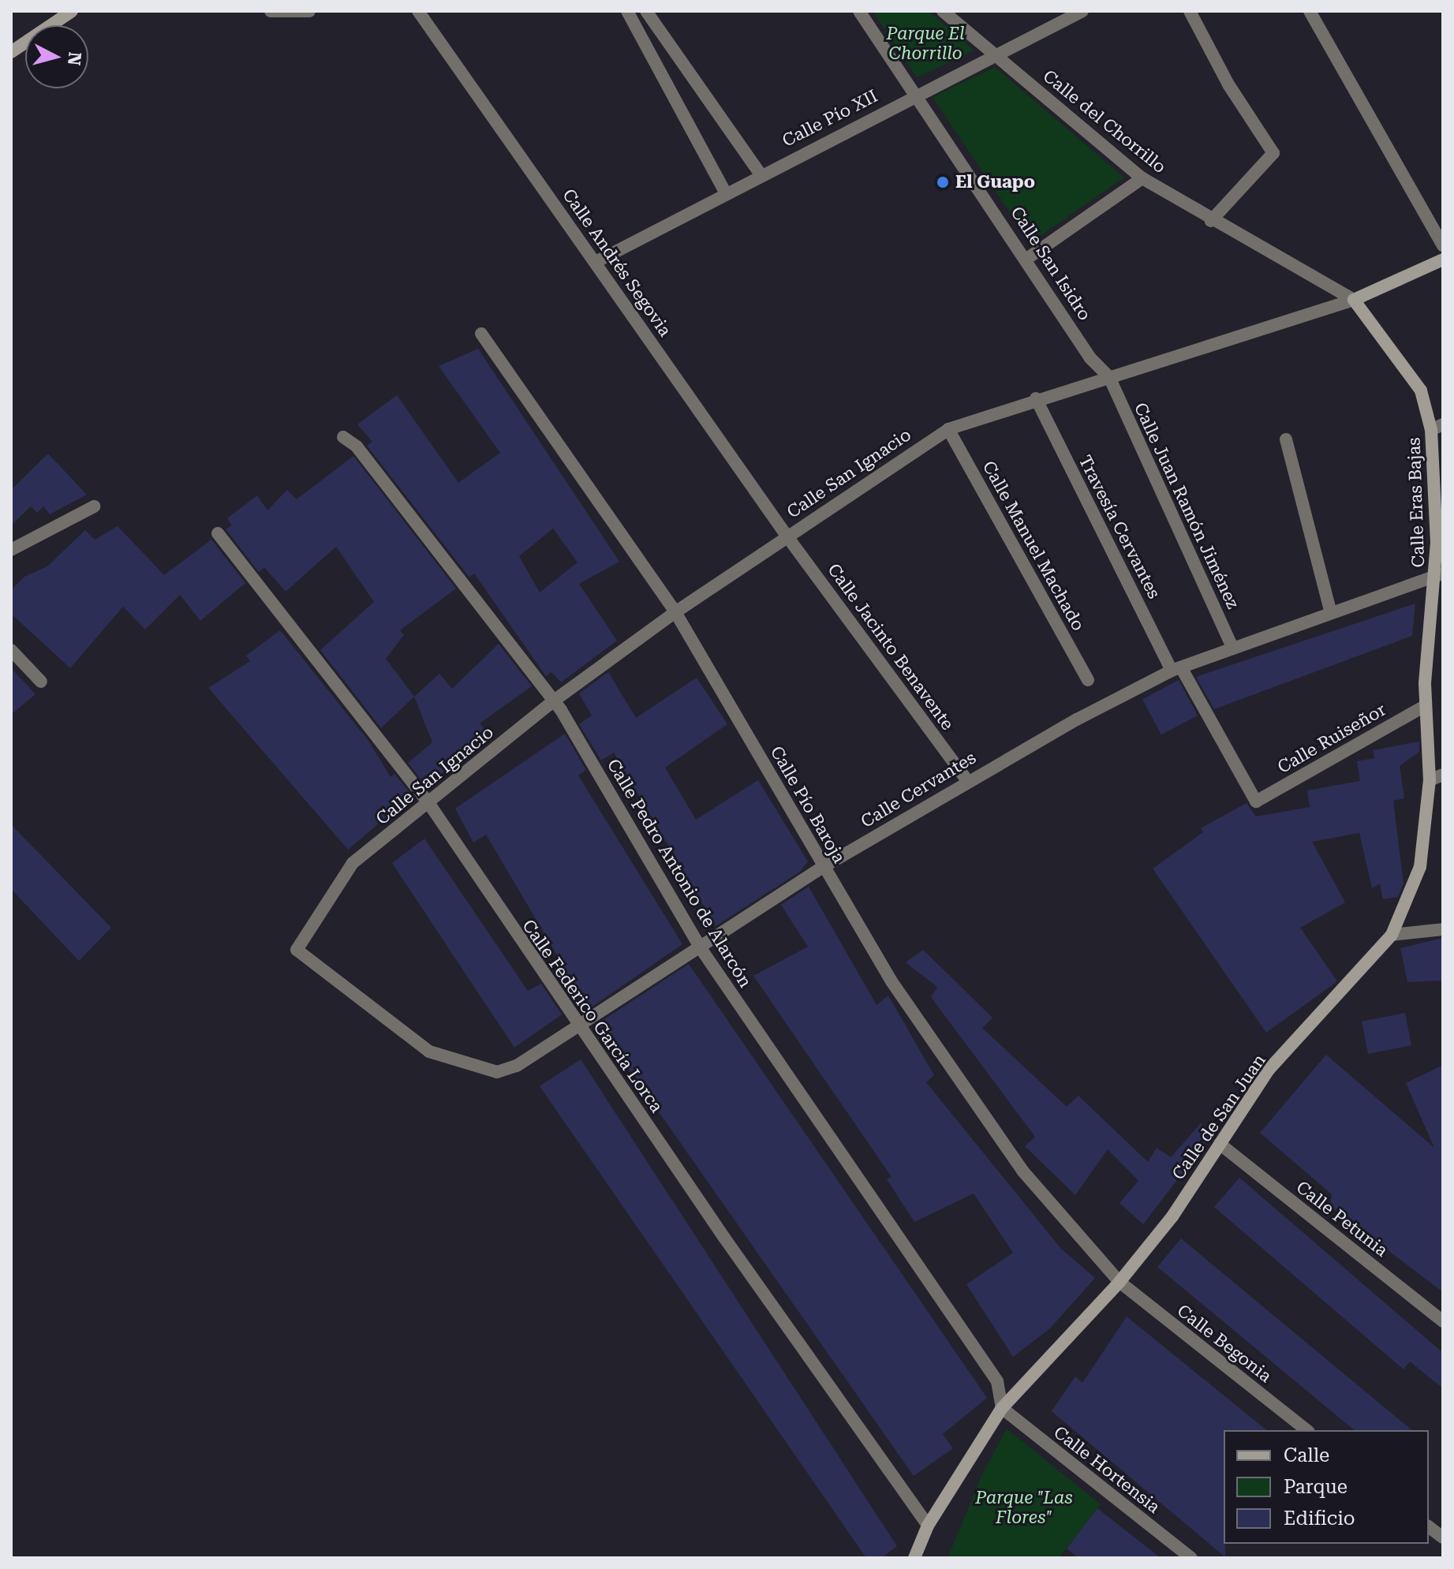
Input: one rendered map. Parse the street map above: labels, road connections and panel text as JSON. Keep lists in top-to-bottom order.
{
  "streets": {
    "street": [
      "Calle Pío XII",
      "Calle del Chorrillo",
      "Calle Andrés Segovia",
      "Calle San Isidro",
      "Calle San Ignacio",
      "Calle Eras Bajas",
      "Calle Juan Ramón Jiménez",
      "Travesía Cervantes",
      "Calle Manuel Machado",
      "Calle Jacinto Benavente",
      "Calle Ruiseñor",
      "Calle Cervantes",
      "Calle Pío Baroja",
      "Calle Pedro Antonio de Alarcón",
      "Calle Federico García Lorca",
      "Calle de San Juan",
      "Calle Petunia",
      "Calle Begonia",
      "Calle Hortensia"
    ]
  },
  "crossings": [
    ["Calle Pío XII", "Calle del Chorrillo"],
    ["Calle Pío XII", "Calle Andrés Segovia"],
    ["Calle Pío XII", "Calle San Isidro"],
    ["Calle del Chorrillo", "Calle San Ignacio"],
    ["Calle del Chorrillo", "Calle Eras Bajas"],
    ["Calle Andrés Segovia", "Calle San Ignacio"],
    ["Calle Andrés Segovia", "Calle Jacinto Benavente"],
    ["Calle San Isidro", "Calle San Ignacio"],
    ["Calle San Isidro", "Calle Juan Ramón Jiménez"],
    ["Calle San Ignacio", "Calle Eras Bajas"],
    ["Calle San Ignacio", "Calle Juan Ramón Jiménez"],
    ["Calle San Ignacio", "Travesía Cervantes"],
    ["Calle San Ignacio", "Calle Manuel Machado"],
    ["Calle San Ignacio", "Calle Jacinto Benavente"],
    ["Calle San Ignacio", "Calle Cervantes"],
    ["Calle San Ignacio", "Calle Pío Baroja"],
    ["Calle San Ignacio", "Calle Pedro Antonio de Alarcón"],
    ["Calle San Ignacio", "Calle Federico García Lorca"],
    ["Calle Eras Bajas", "Calle Cervantes"],
    ["Calle Eras Bajas", "Calle de San Juan"],
    ["Calle Juan Ramón Jiménez", "Calle Cervantes"],
    ["Travesía Cervantes", "Calle Ruiseñor"],
    ["Travesía Cervantes", "Calle Cervantes"],
    ["Calle Jacinto Benavente", "Calle Cervantes"],
    ["Calle Ruiseñor", "Calle de San Juan"],
    ["Calle Cervantes", "Calle Pío Baroja"],
    ["Calle Cervantes", "Calle Pedro Antonio de Alarcón"],
    ["Calle Cervantes", "Calle Federico García Lorca"],
    ["Calle Cervantes", "Calle de San Juan"],
    ["Calle Pío Baroja", "Calle de San Juan"],
    ["Calle Pío Baroja", "Calle Begonia"],
    ["Calle Pedro Antonio de Alarcón", "Calle de San Juan"],
    ["Calle Pedro Antonio de Alarcón", "Calle Hortensia"],
    ["Calle Federico García Lorca", "Calle de San Juan"],
    ["Calle de San Juan", "Calle Petunia"],
    ["Calle de San Juan", "Calle Begonia"],
    ["Calle de San Juan", "Calle Hortensia"]
  ],
  "parks": ["Parque El Chorrillo", "Parque \"Las Flores\""],
  "places": ["El Guapo"],
  "legend": ["Calle", "Parque", "Edificio"],
  "north": "right"
}
